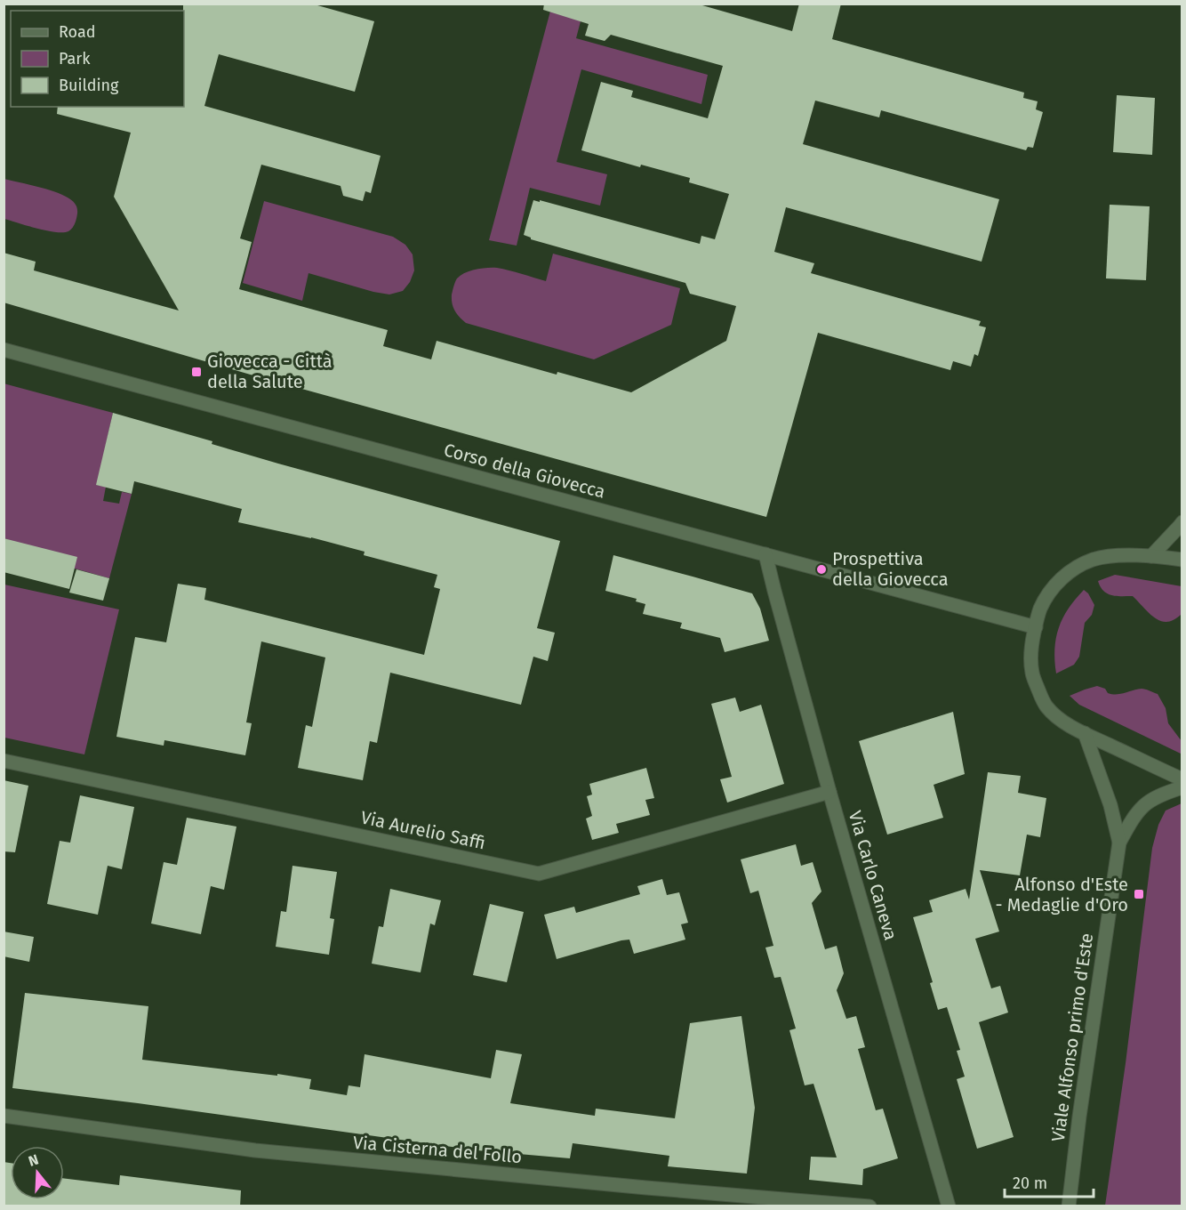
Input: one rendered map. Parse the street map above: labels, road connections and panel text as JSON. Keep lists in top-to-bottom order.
{
  "streets": {
    "street": [
      "Corso della Giovecca",
      "Via Aurelio Saffi",
      "Via Carlo Caneva",
      "Viale Alfonso primo d'Este",
      "Via Cisterna del Follo"
    ]
  },
  "crossings": [
    ["Corso della Giovecca", "Via Carlo Caneva"],
    ["Via Aurelio Saffi", "Via Carlo Caneva"]
  ],
  "places": {
    "transit": ["Giovecca - Città della Salute", "Alfonso d'Este - Medaglie d'Oro"],
    "other": ["Prospettiva della Giovecca"]
  },
  "legend": ["Road", "Park", "Building"],
  "scale_bar": "20 m",
  "north": "top"
}
